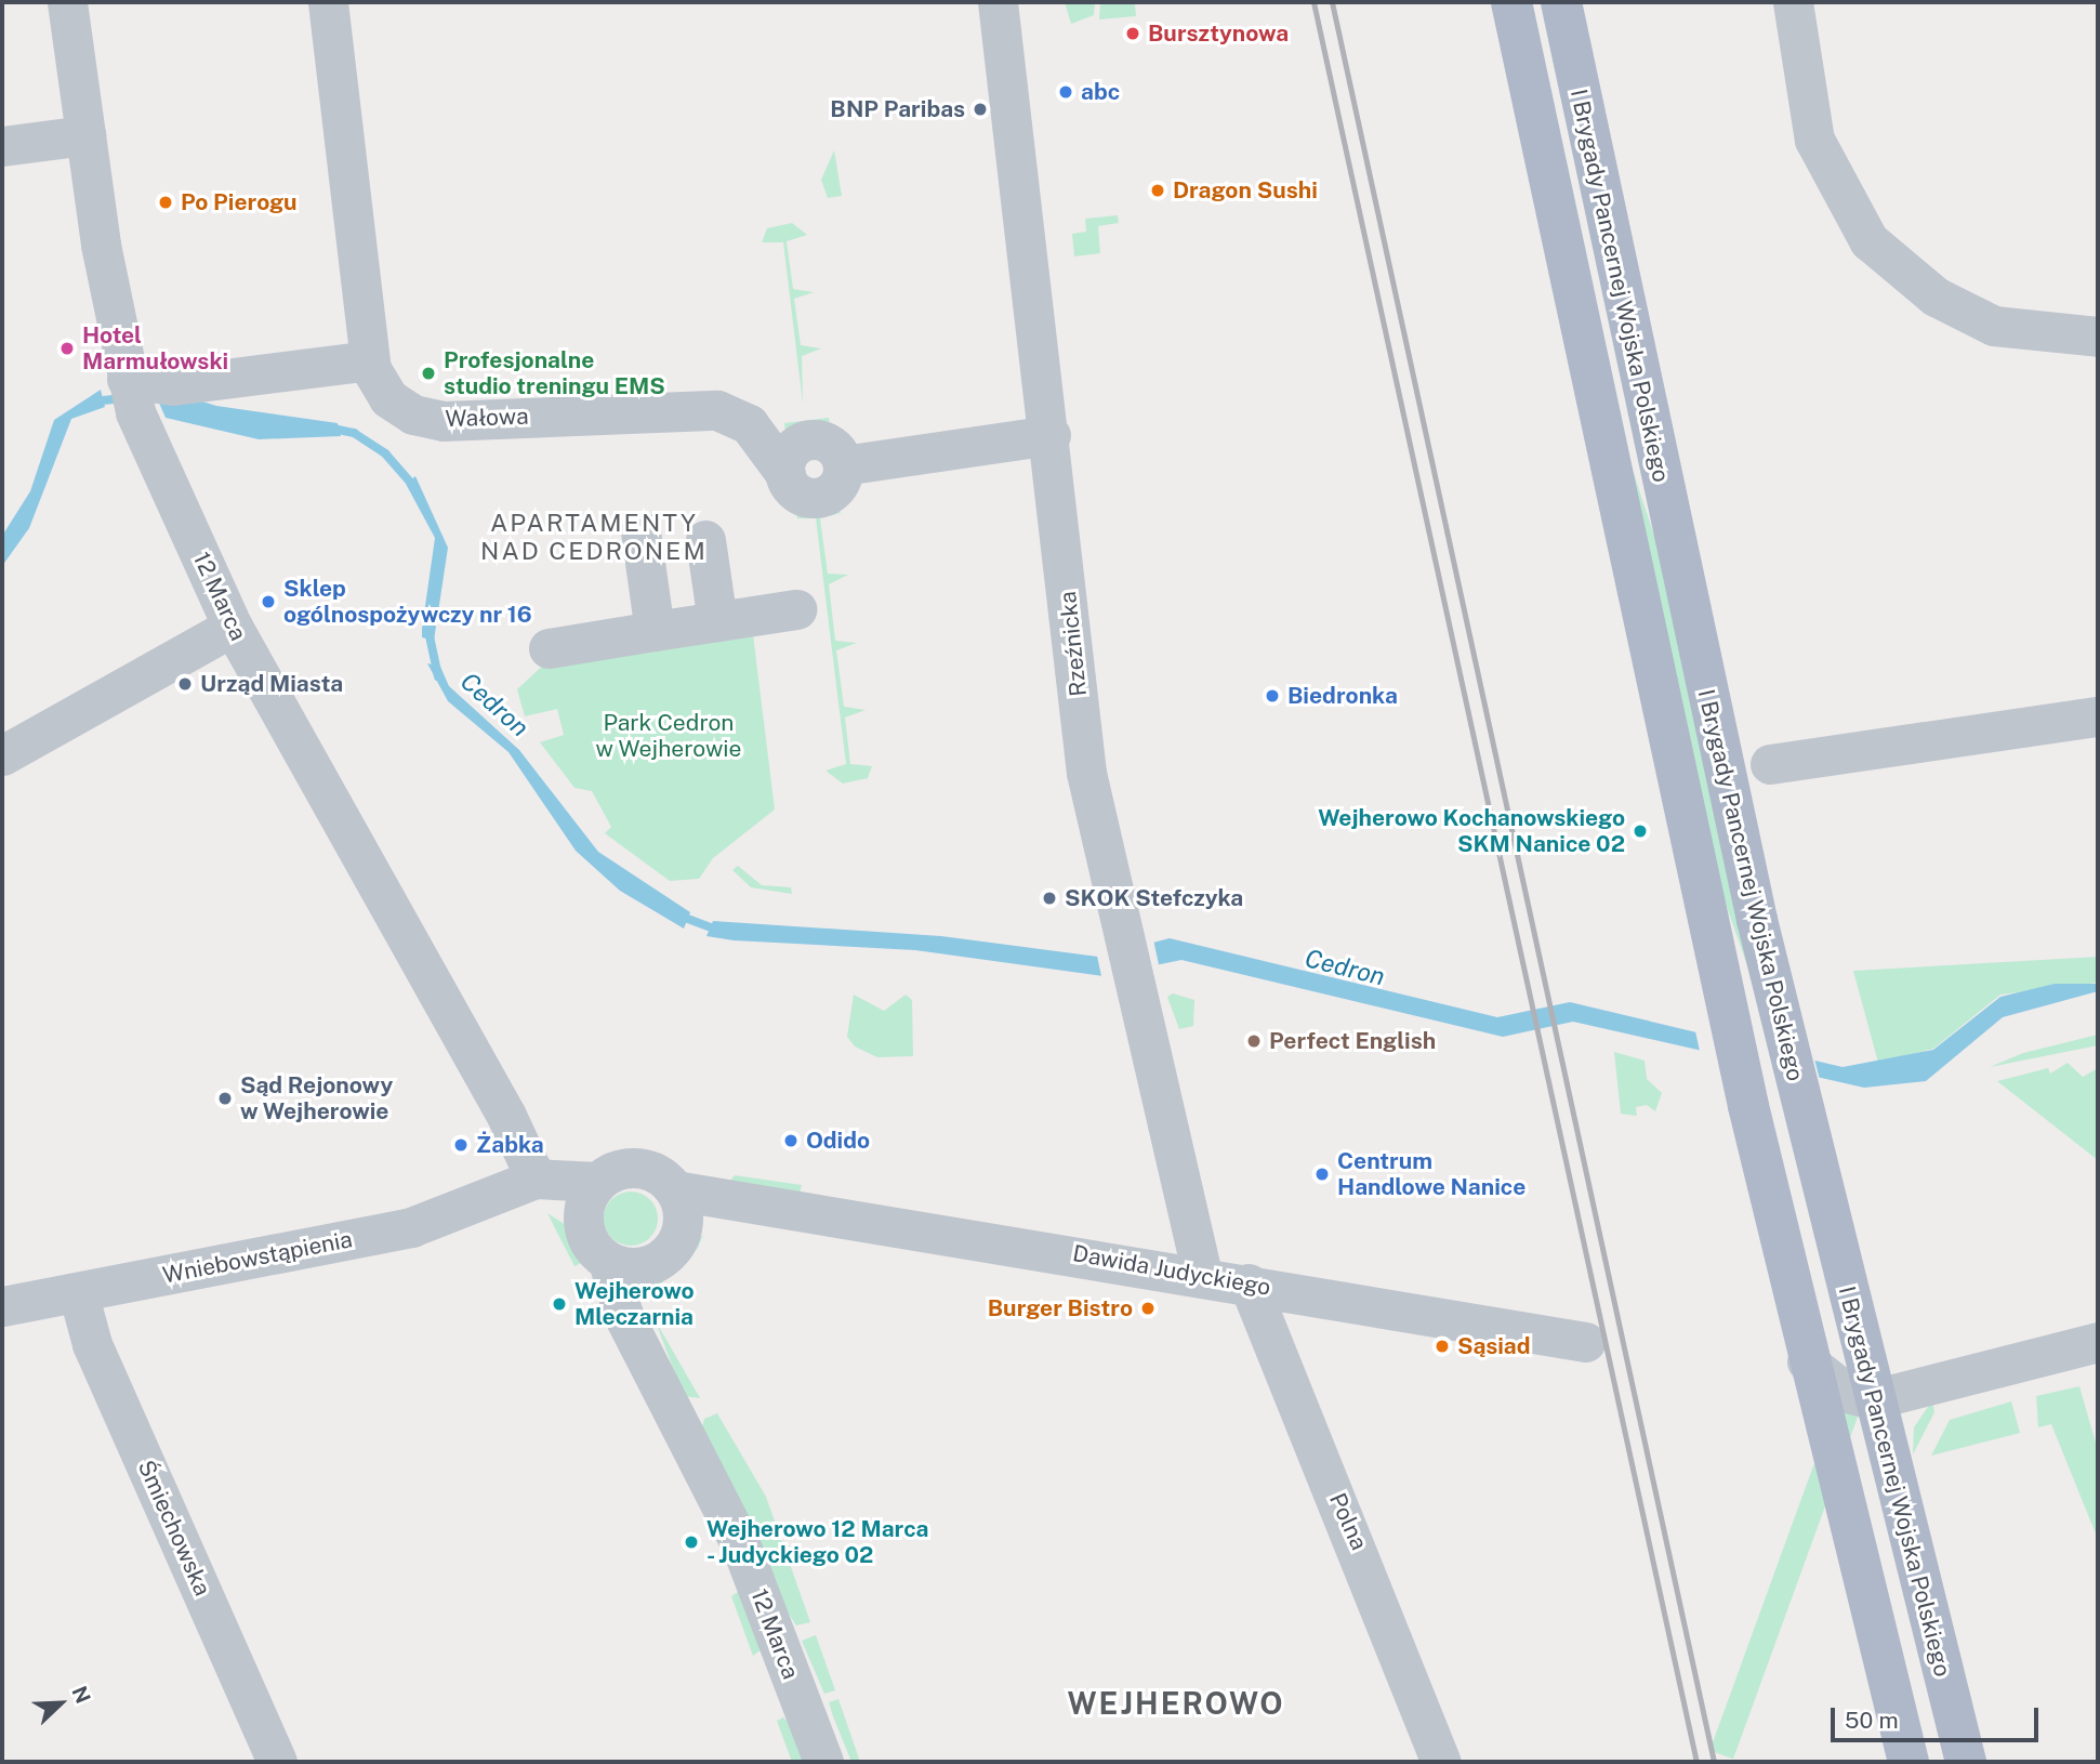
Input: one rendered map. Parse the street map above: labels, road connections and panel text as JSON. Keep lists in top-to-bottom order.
{
  "streets": {
    "main road": ["I Brygady Pancernej Wojska Polskiego"],
    "street": [
      "Wałowa",
      "12 Marca",
      "Rzeźnicka",
      "Wniebowstąpienia",
      "Dawida Judyckiego",
      "Polna",
      "Śmiechowska"
    ]
  },
  "crossings": [
    ["Wałowa", "Rzeźnicka"],
    ["12 Marca", "Wniebowstąpienia"],
    ["12 Marca", "Dawida Judyckiego"],
    ["Rzeźnicka", "Dawida Judyckiego"],
    ["Wniebowstąpienia", "Dawida Judyckiego"],
    ["Wniebowstąpienia", "Śmiechowska"],
    ["Dawida Judyckiego", "Polna"]
  ],
  "districts": ["APARTAMENTY NAD CEDRONEM", "WEJHEROWO"],
  "water": ["Cedron"],
  "parks": ["Park Cedron w Wejherowie"],
  "places": [
    "Bursztynowa",
    "abc",
    "BNP Paribas",
    "Dragon Sushi",
    "Po Pierogu",
    "Hotel Marmułowski",
    "Profesjonalne studio treningu EMS",
    "Sklep ogólnospożywczy nr 16",
    "Urząd Miasta",
    "Biedronka",
    "Wejherowo Kochanowskiego SKM Nanice 02",
    "SKOK Stefczyka",
    "Perfect English",
    "Sąd Rejonowy w Wejherowie",
    "Odido",
    "Żabka",
    "Centrum Handlowe Nanice",
    "Wejherowo Mleczarnia",
    "Burger Bistro",
    "Sąsiad",
    "Wejherowo 12 Marca - Judyckiego 02"
  ],
  "scale_bar": "50 m",
  "north": "top right"
}
